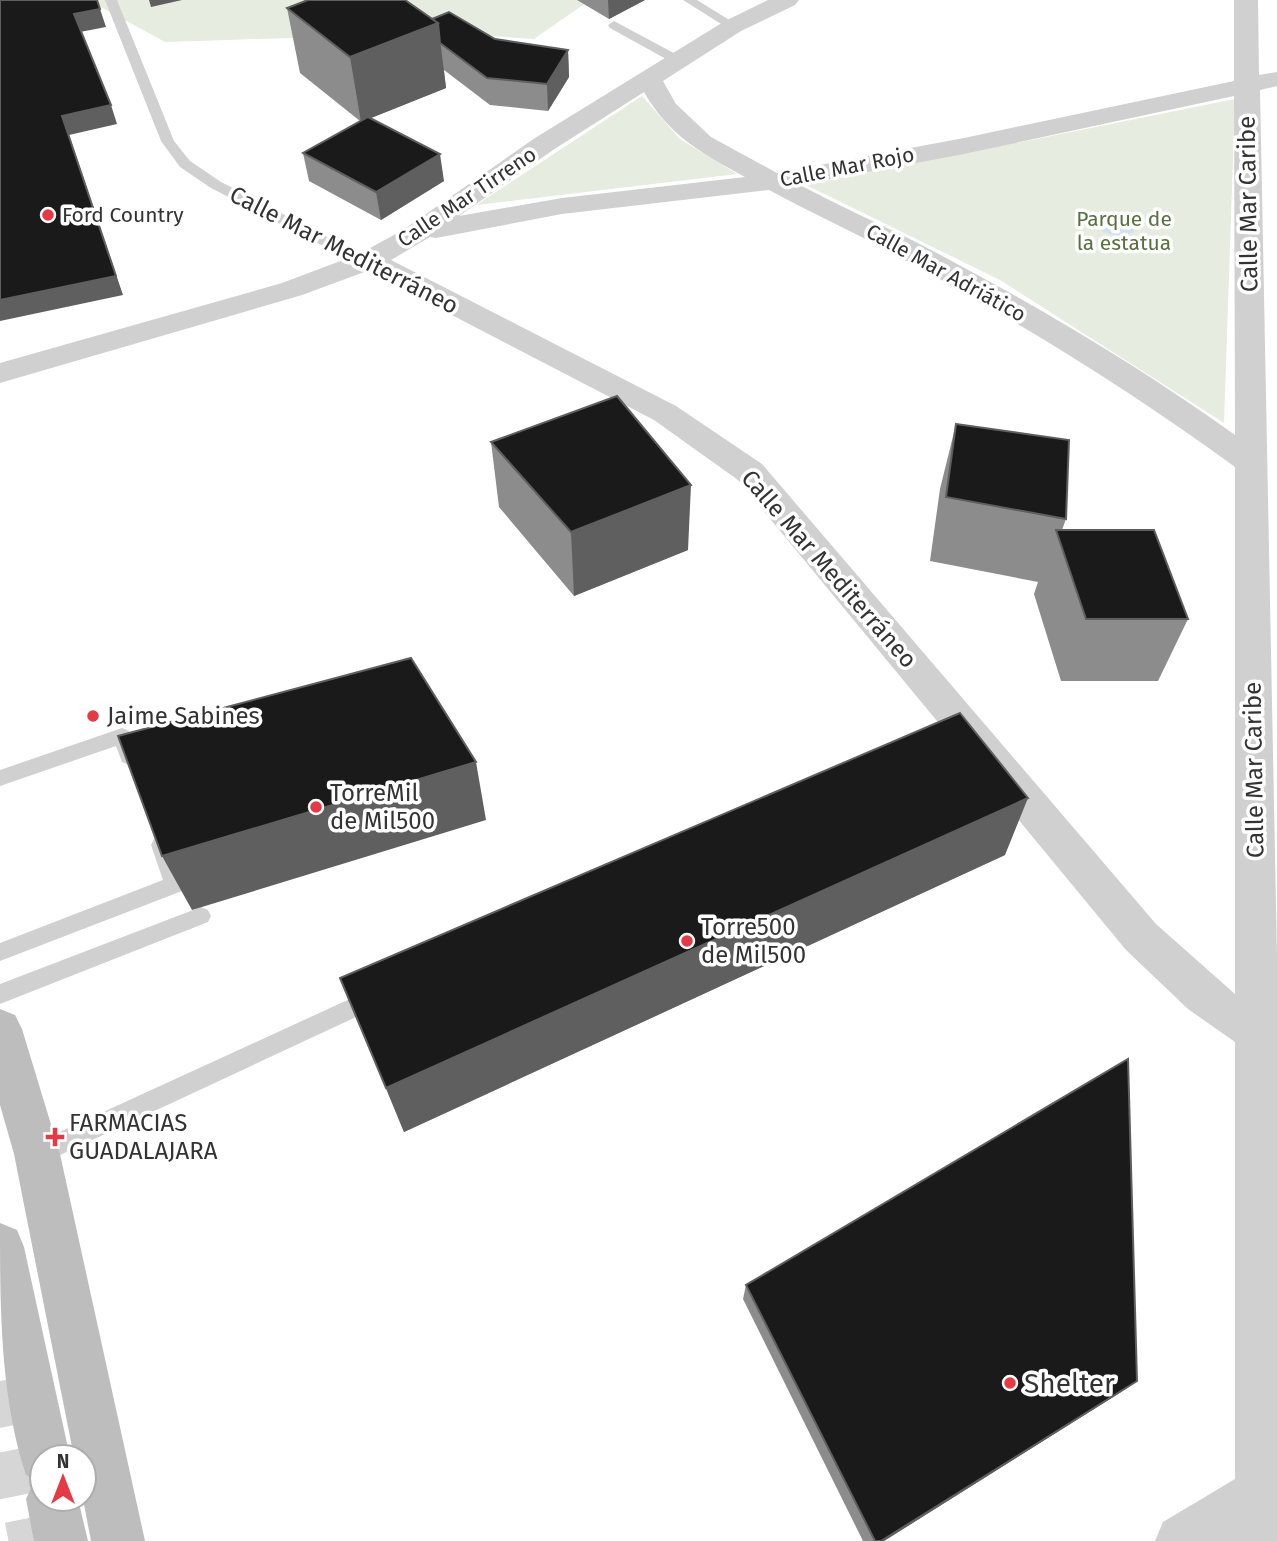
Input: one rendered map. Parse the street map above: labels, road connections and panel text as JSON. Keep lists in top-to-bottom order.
{
  "streets": {
    "street": [
      "Calle Mar Rojo",
      "Calle Mar Tirreno",
      "Calle Mar Caribe",
      "Calle Mar Mediterráneo",
      "Calle Mar Adriático"
    ]
  },
  "crossings": [
    ["Calle Mar Rojo", "Calle Mar Tirreno"],
    ["Calle Mar Rojo", "Calle Mar Caribe"],
    ["Calle Mar Rojo", "Calle Mar Adriático"],
    ["Calle Mar Tirreno", "Calle Mar Mediterráneo"],
    ["Calle Mar Tirreno", "Calle Mar Adriático"],
    ["Calle Mar Caribe", "Calle Mar Mediterráneo"],
    ["Calle Mar Caribe", "Calle Mar Adriático"]
  ],
  "parks": ["Parque de la estatua"],
  "places": {
    "other": [
      "Ford Country",
      "Jaime Sabines",
      "TorreMil de Mil500",
      "Torre500 de Mil500",
      "Shelter"
    ],
    "health": ["FARMACIAS GUADALAJARA"]
  },
  "north": "top"
}
